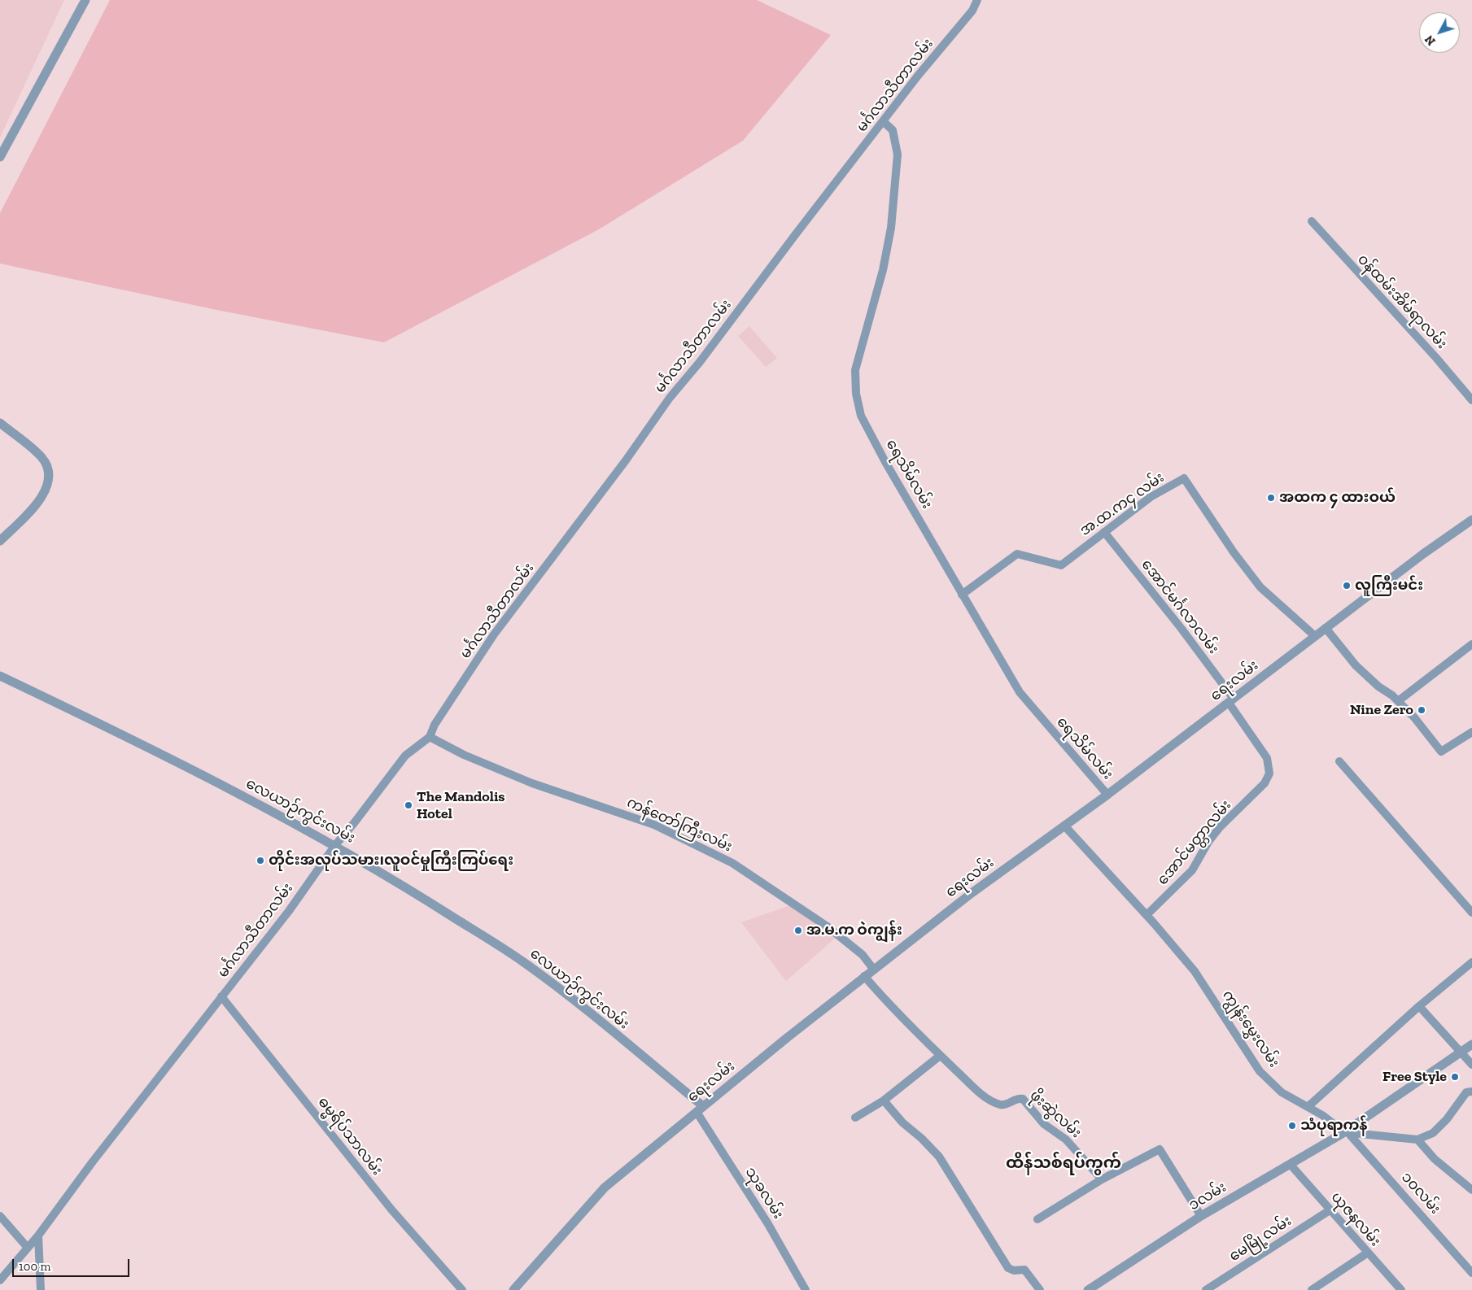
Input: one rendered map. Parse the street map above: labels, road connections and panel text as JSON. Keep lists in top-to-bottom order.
{
  "streets": {
    "street": [
      "မင်္ဂလာသီတာလမ်း",
      "၀န်ထမ်းအိမ်ရာလမ်း",
      "ရေသိမ်လမ်း",
      "အ.ထ.က၄ လမ်း",
      "အောင်မင်္ဂလာလမ်း",
      "ရေးလမ်း",
      "လေယာဉ်ကွင်းလမ်း",
      "ကန်တော်ကြီးလမ်း",
      "အောင်မတ္တာလမ်း",
      "ကျွန်းမွှေးလမ်း",
      "ဖိုးဆွဲလမ်း",
      "ဓမ္မရိပ်သာလမ်း",
      "သုခလမ်း",
      "၁၀လမ်း",
      "၁လမ်း",
      "ယုဇနလမ်း",
      "မေမြို့လမ်း"
    ]
  },
  "crossings": [
    ["မင်္ဂလာသီတာလမ်း", "ရေသိမ်လမ်း"],
    ["မင်္ဂလာသီတာလမ်း", "လေယာဉ်ကွင်းလမ်း"],
    ["မင်္ဂလာသီတာလမ်း", "ကန်တော်ကြီးလမ်း"],
    ["မင်္ဂလာသီတာလမ်း", "ဓမ္မရိပ်သာလမ်း"],
    ["ရေသိမ်လမ်း", "အ.ထ.က၄ လမ်း"],
    ["ရေသိမ်လမ်း", "ရေးလမ်း"],
    ["အ.ထ.က၄ လမ်း", "အောင်မင်္ဂလာလမ်း"],
    ["အ.ထ.က၄ လမ်း", "ရေးလမ်း"],
    ["အောင်မင်္ဂလာလမ်း", "ရေးလမ်း"],
    ["အောင်မင်္ဂလာလမ်း", "အောင်မတ္တာလမ်း"],
    ["ရေးလမ်း", "လေယာဉ်ကွင်းလမ်း"],
    ["ရေးလမ်း", "ကန်တော်ကြီးလမ်း"],
    ["ရေးလမ်း", "အောင်မတ္တာလမ်း"],
    ["ရေးလမ်း", "ကျွန်းမွှေးလမ်း"],
    ["ရေးလမ်း", "ဖိုးဆွဲလမ်း"],
    ["ရေးလမ်း", "သုခလမ်း"],
    ["လေယာဉ်ကွင်းလမ်း", "သုခလမ်း"],
    ["အောင်မတ္တာလမ်း", "ကျွန်းမွှေးလမ်း"],
    ["ကျွန်းမွှေးလမ်း", "၁၀လမ်း"],
    ["ကျွန်းမွှေးလမ်း", "၁လမ်း"],
    ["၁၀လမ်း", "၁လမ်း"],
    ["၁လမ်း", "ယုဇနလမ်း"],
    ["ယုဇနလမ်း", "မေမြို့လမ်း"]
  ],
  "districts": ["ထိန်သစ်ရပ်ကွက်"],
  "places": [
    "အထက ၄ ထားဝယ်",
    "လူကြီးမင်း",
    "Nine Zero",
    "The Mandolis Hotel",
    "တိုင်းအလုပ်သမား၊လူဝင်မှုကြီးကြပ်ရေး",
    "အ.မ.က ဝဲကျွန်း",
    "Free Style",
    "သံပုရာကန်"
  ],
  "scale_bar": "100 m",
  "north": "bottom left"
}
